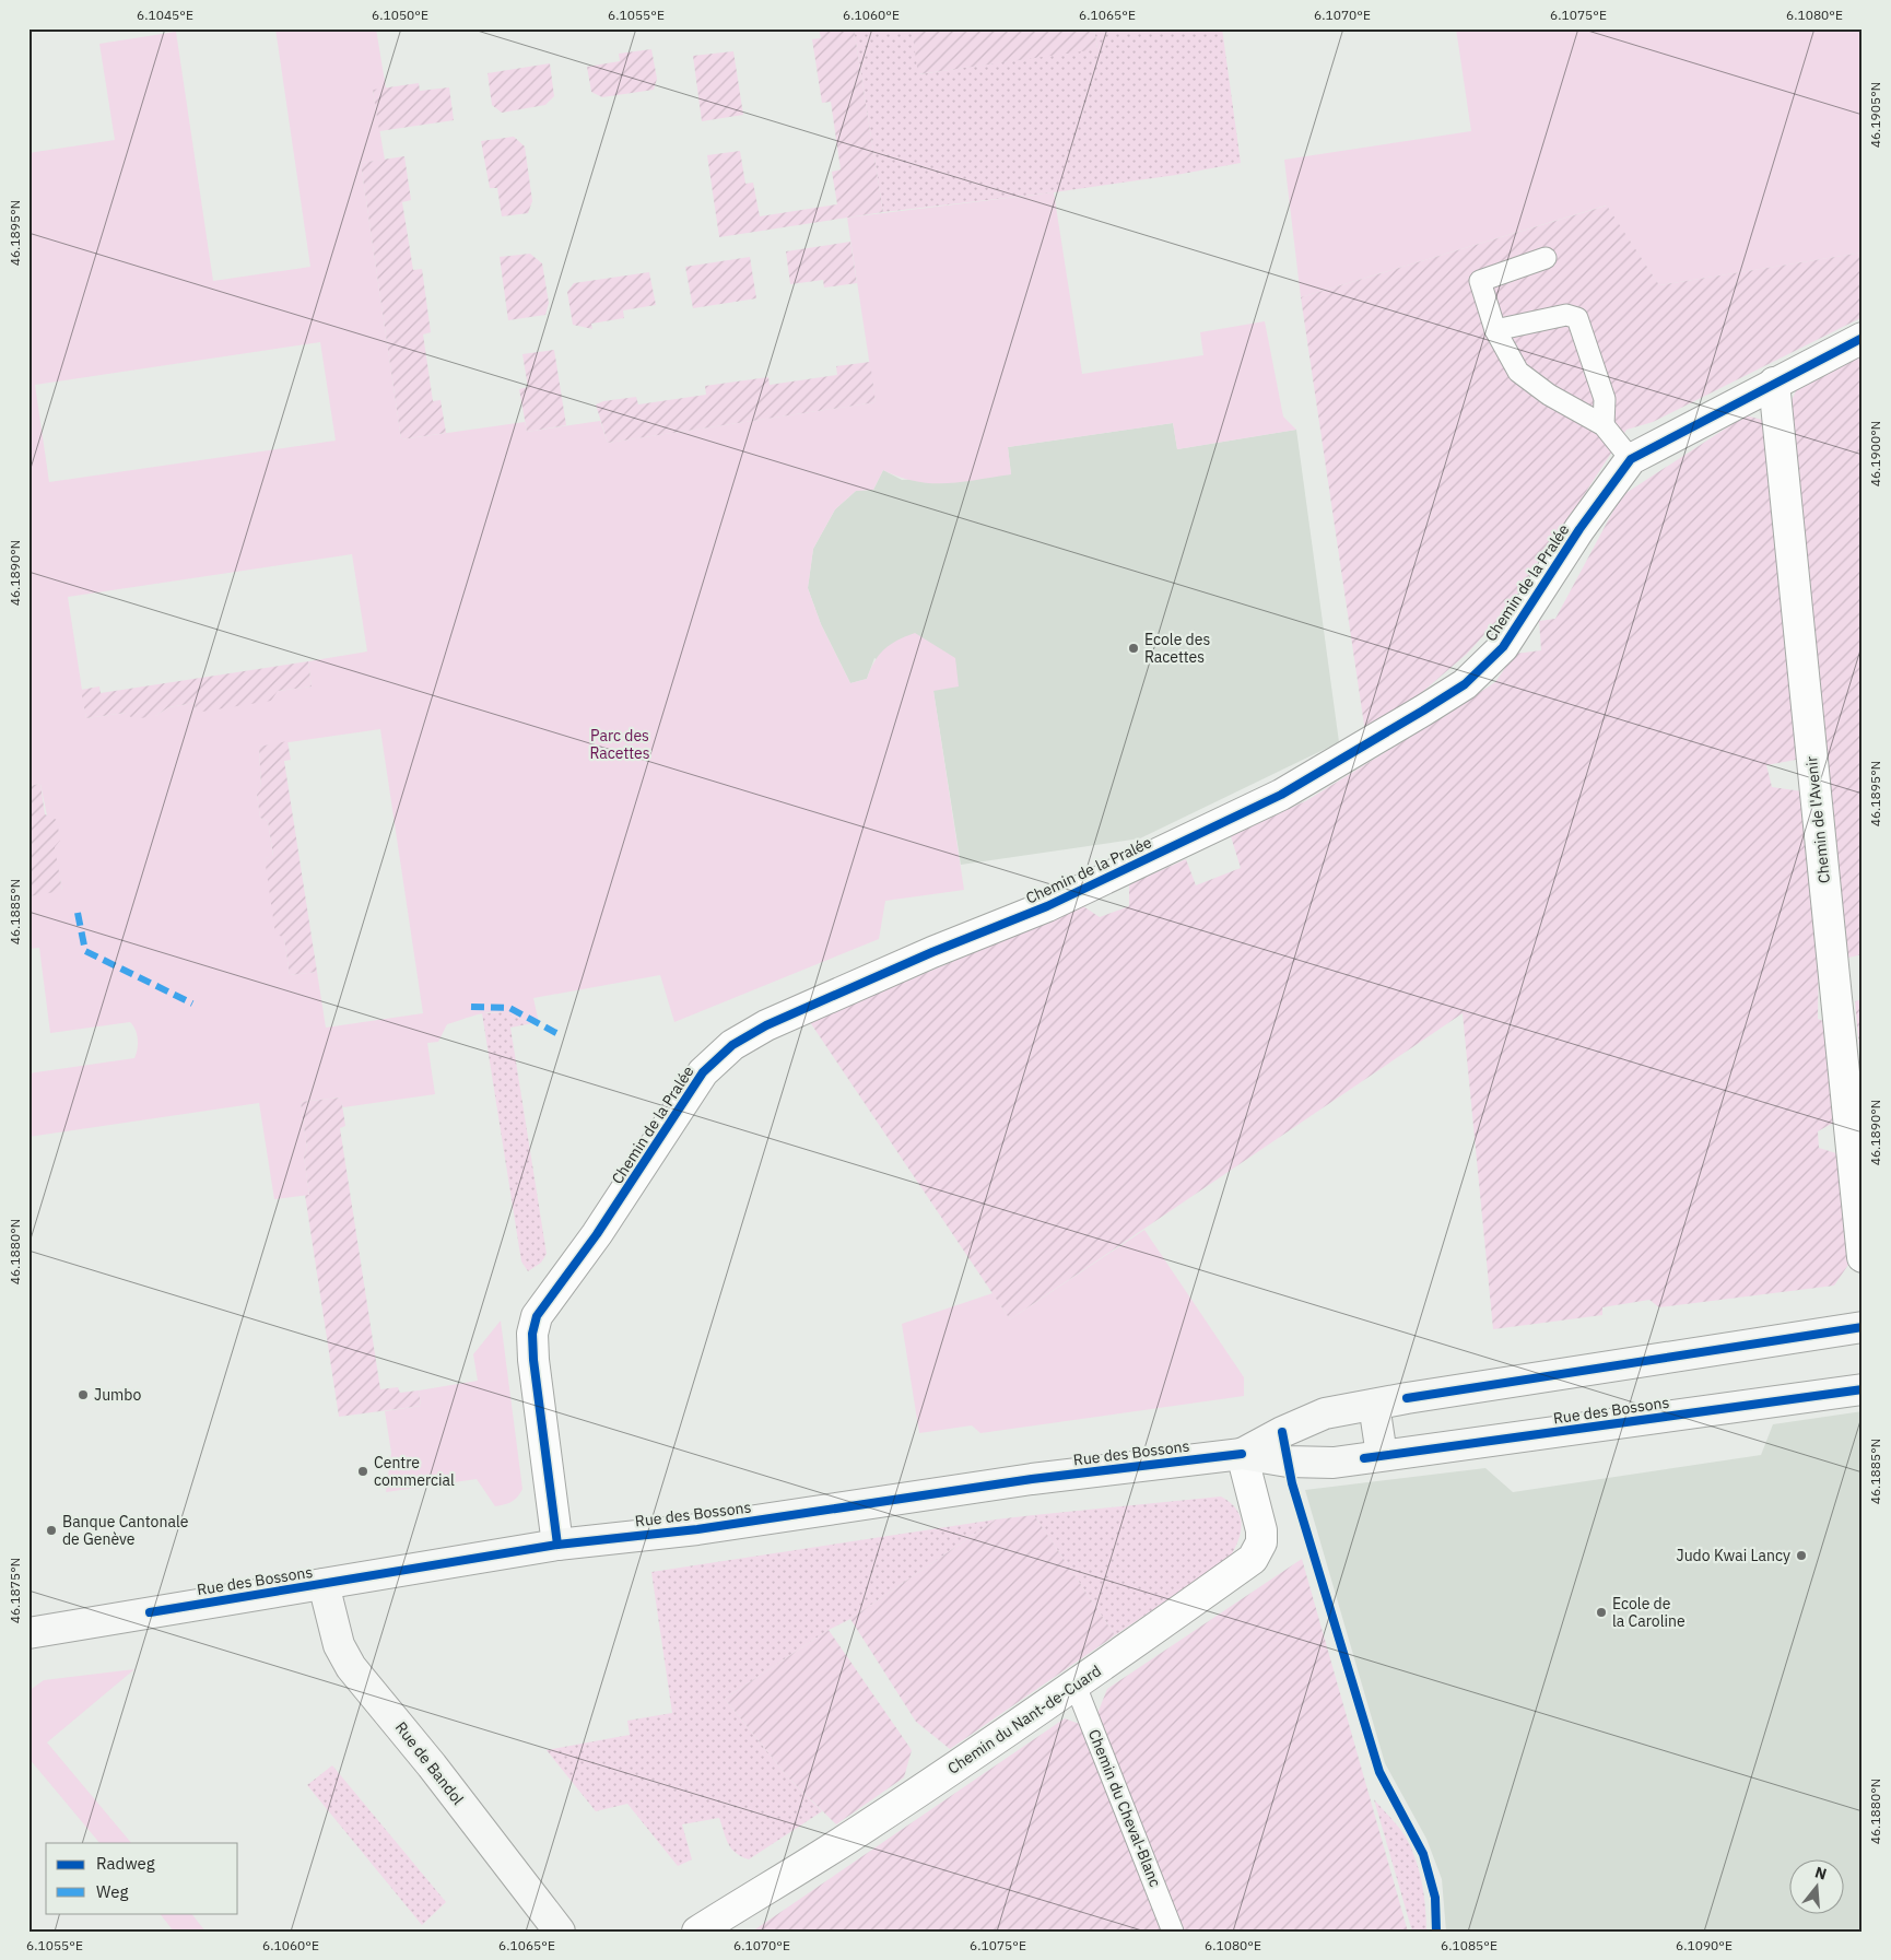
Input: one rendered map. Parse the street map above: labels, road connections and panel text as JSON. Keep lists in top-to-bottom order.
{
  "streets": {
    "street": [
      "Chemin de la Pralée",
      "Chemin de l'Avenir",
      "Rue des Bossons",
      "Chemin du Nant-de-Cuard",
      "Rue de Bandol"
    ],
    "lane": ["Chemin du Cheval-Blanc"]
  },
  "crossings": [
    ["Chemin de la Pralée", "Chemin de l'Avenir"],
    ["Chemin de la Pralée", "Rue des Bossons"],
    ["Rue des Bossons", "Chemin du Nant-de-Cuard"],
    ["Rue des Bossons", "Rue de Bandol"],
    ["Chemin du Nant-de-Cuard", "Chemin du Cheval-Blanc"]
  ],
  "parks": ["Parc des Racettes"],
  "places": [
    "Ecole des Racettes",
    "Jumbo",
    "Centre commercial",
    "Banque Cantonale de Genève",
    "Judo Kwai Lancy",
    "Ecole de la Caroline"
  ],
  "legend": ["Radweg", "Weg"],
  "north": "top",
  "coordinates": [
    "6.1045°E",
    "6.1050°E",
    "6.1055°E",
    "6.1060°E",
    "6.1065°E",
    "6.1070°E",
    "6.1075°E",
    "6.1080°E",
    "46.1905°N",
    "46.1895°N",
    "46.1900°N",
    "46.1890°N",
    "46.1885°N",
    "46.1880°N",
    "46.1875°N",
    "6.1085°E",
    "6.1090°E"
  ]
}
